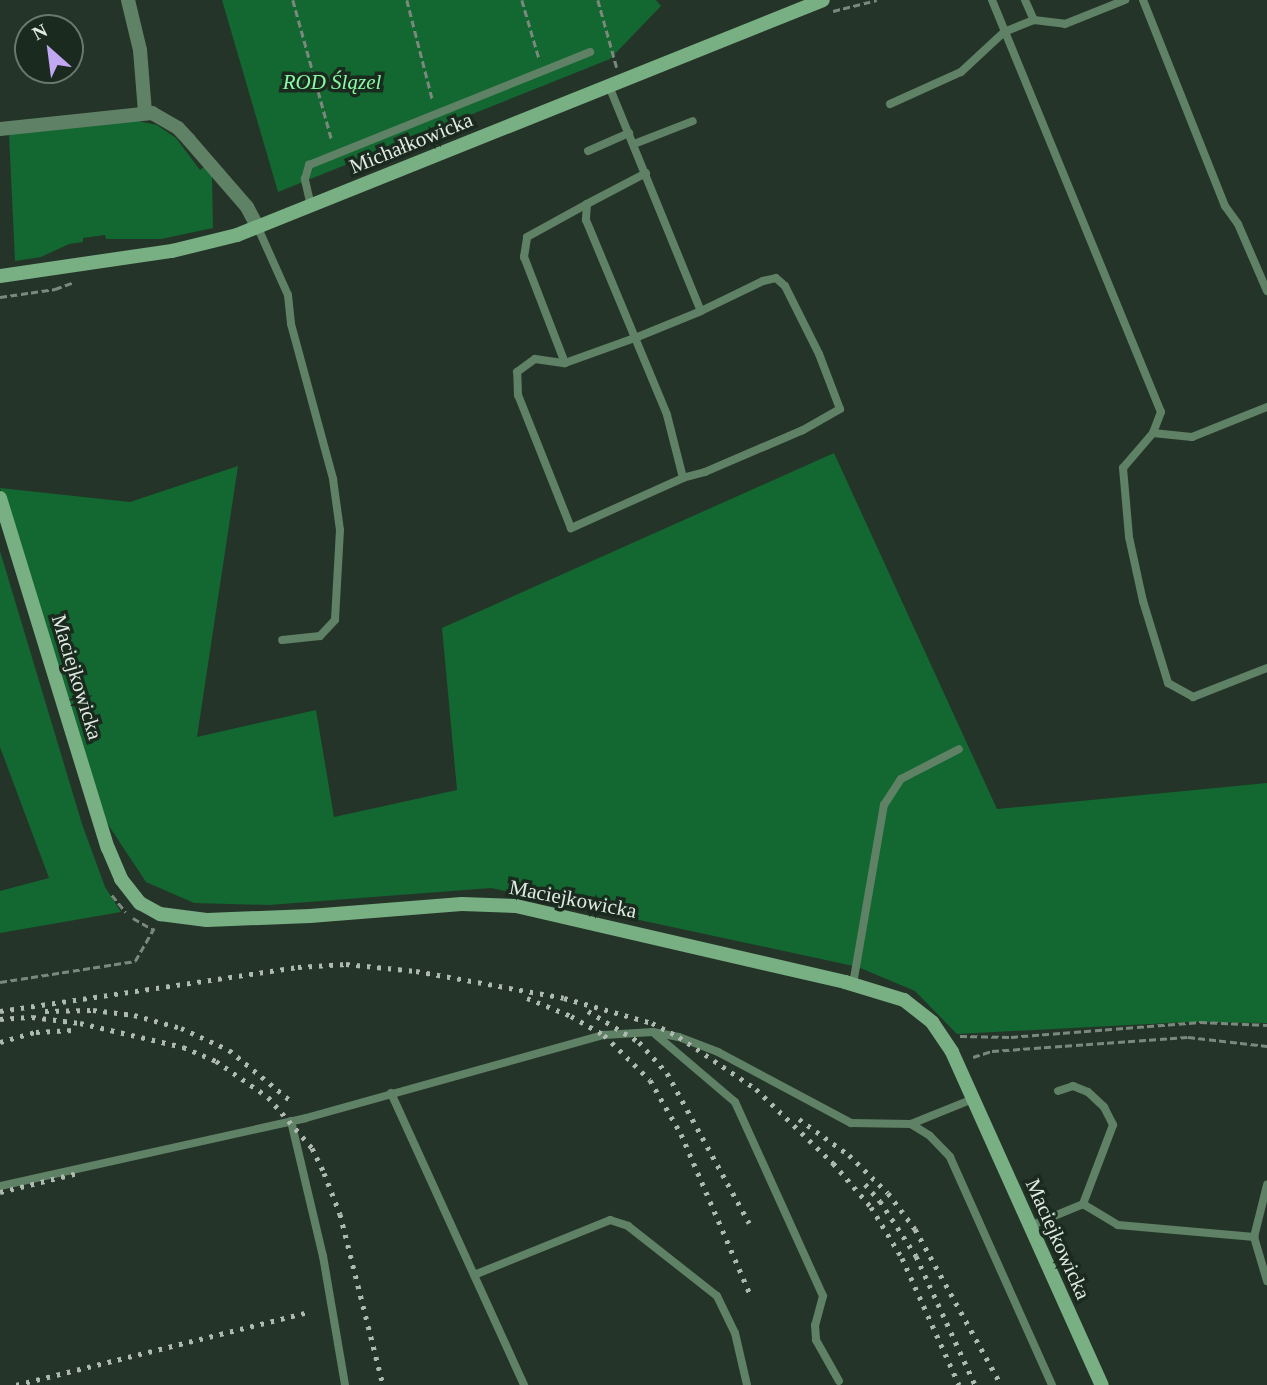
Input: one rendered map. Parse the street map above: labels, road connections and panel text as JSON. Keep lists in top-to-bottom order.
{
  "streets": {
    "street": ["Michałkowicka", "Maciejkowicka"]
  },
  "parks": ["ROD Ślązel"],
  "north": "top left"
}
